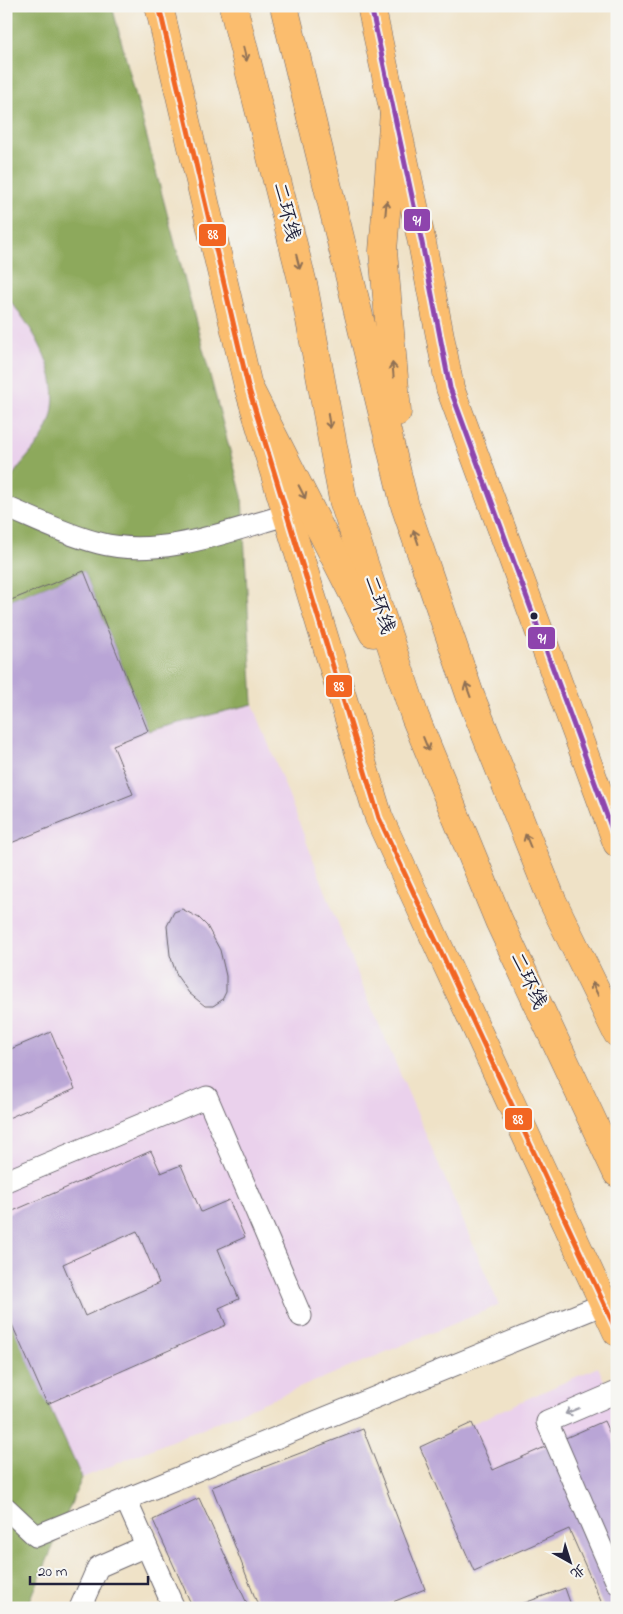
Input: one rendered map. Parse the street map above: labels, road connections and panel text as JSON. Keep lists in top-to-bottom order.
{
  "streets": {
    "main road": ["二环线"]
  },
  "lines": ["transit line 88", "transit line 91"],
  "scale_bar": "20 m",
  "north": "bottom right"
}
